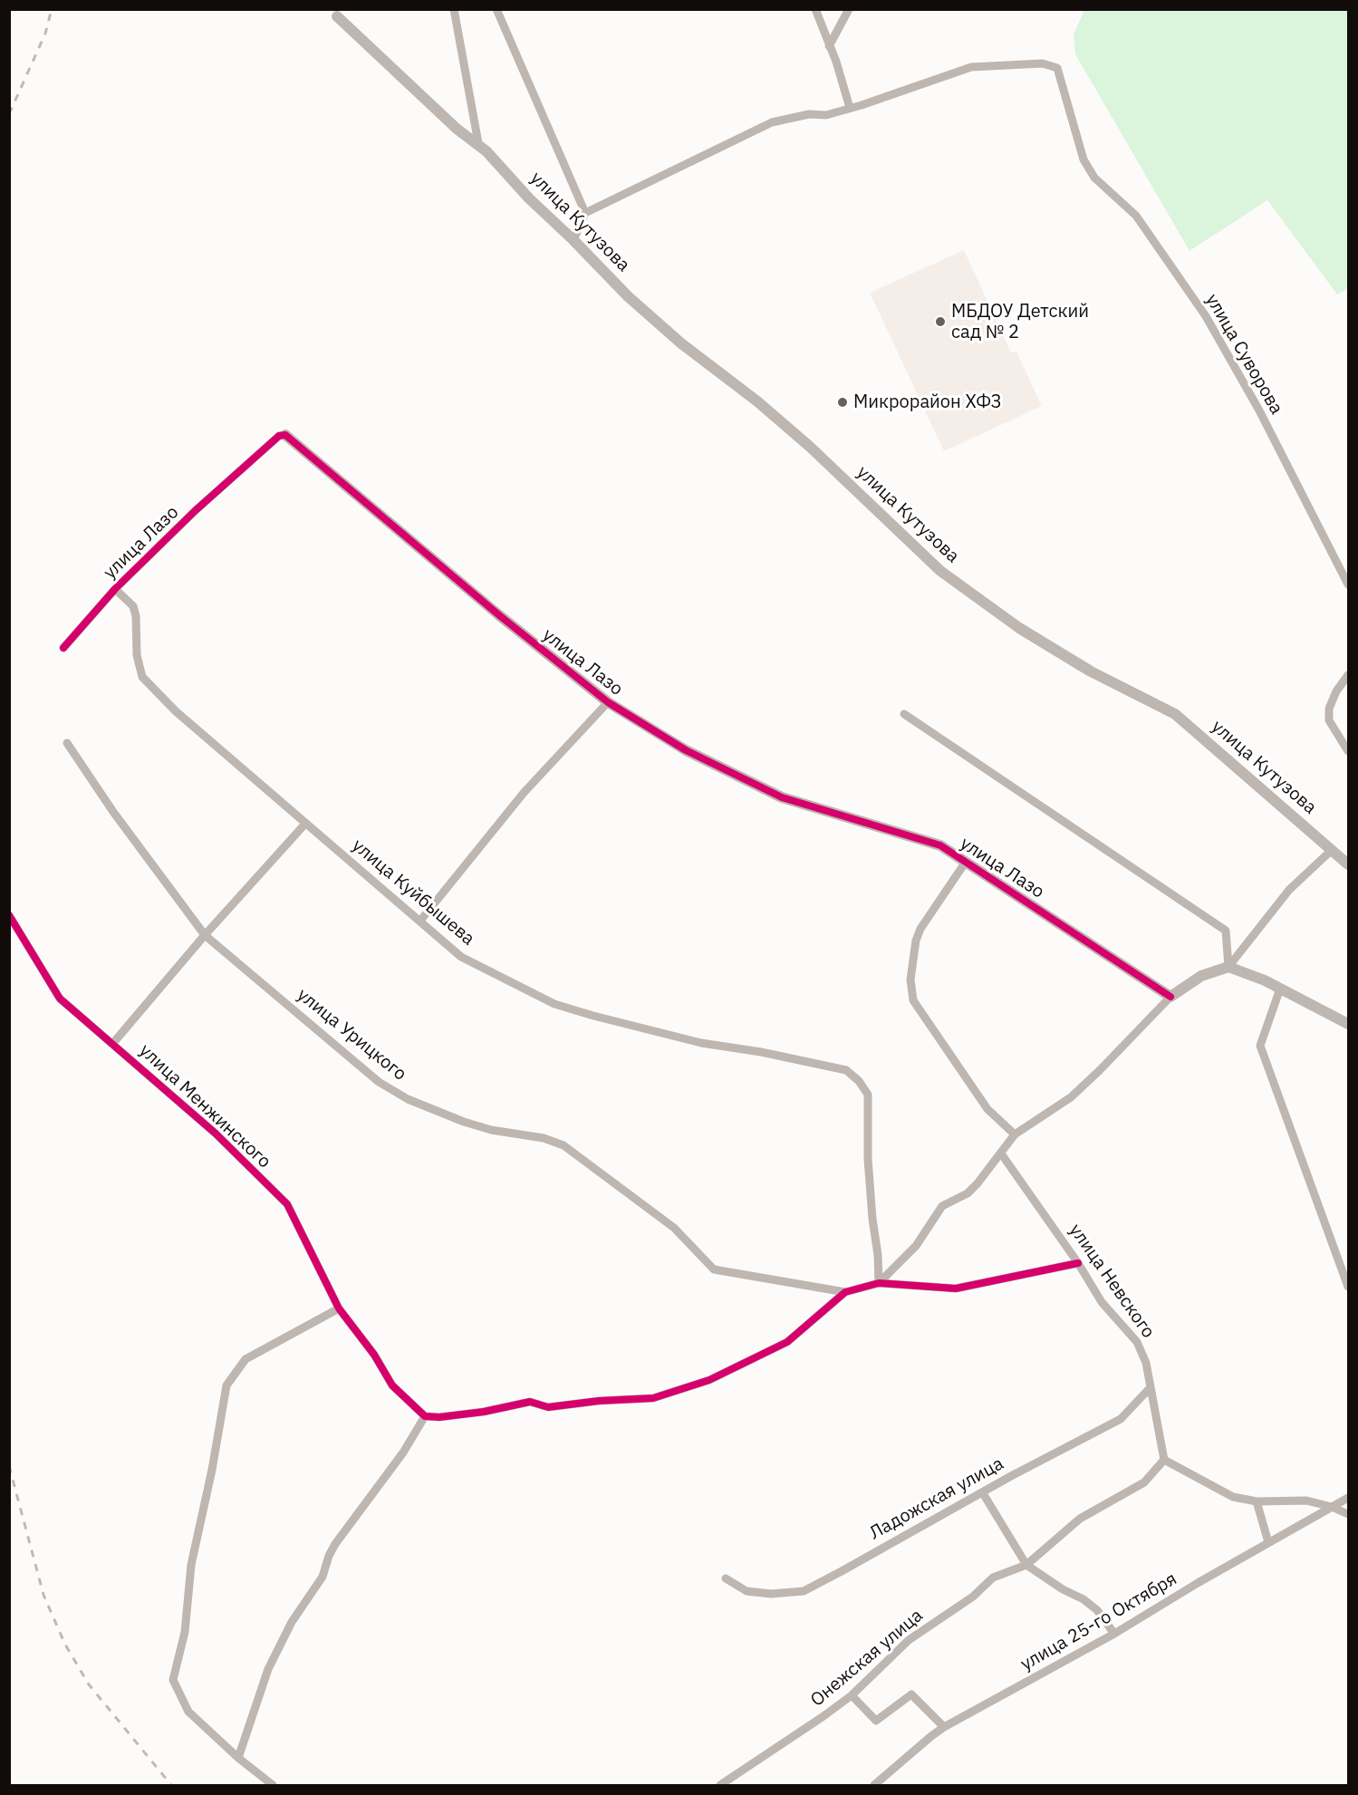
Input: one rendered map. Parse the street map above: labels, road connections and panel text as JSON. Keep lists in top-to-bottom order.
{
  "streets": {
    "street": [
      "улица Кутузова",
      "улица Суворова",
      "улица Лазо",
      "улица Куйбышева",
      "улица Урицкого",
      "улица Менжинского",
      "улица Невского",
      "Ладожская улица",
      "улица 25-го Октября",
      "Онежская улица"
    ]
  },
  "crossings": [
    ["улица Лазо", "улица Куйбышева"],
    ["улица Невского", "Ладожская улица"],
    ["улица Невского", "Онежская улица"]
  ],
  "places": ["МБДОУ Детский сад № 2", "Микрорайон ХФЗ"]
}
